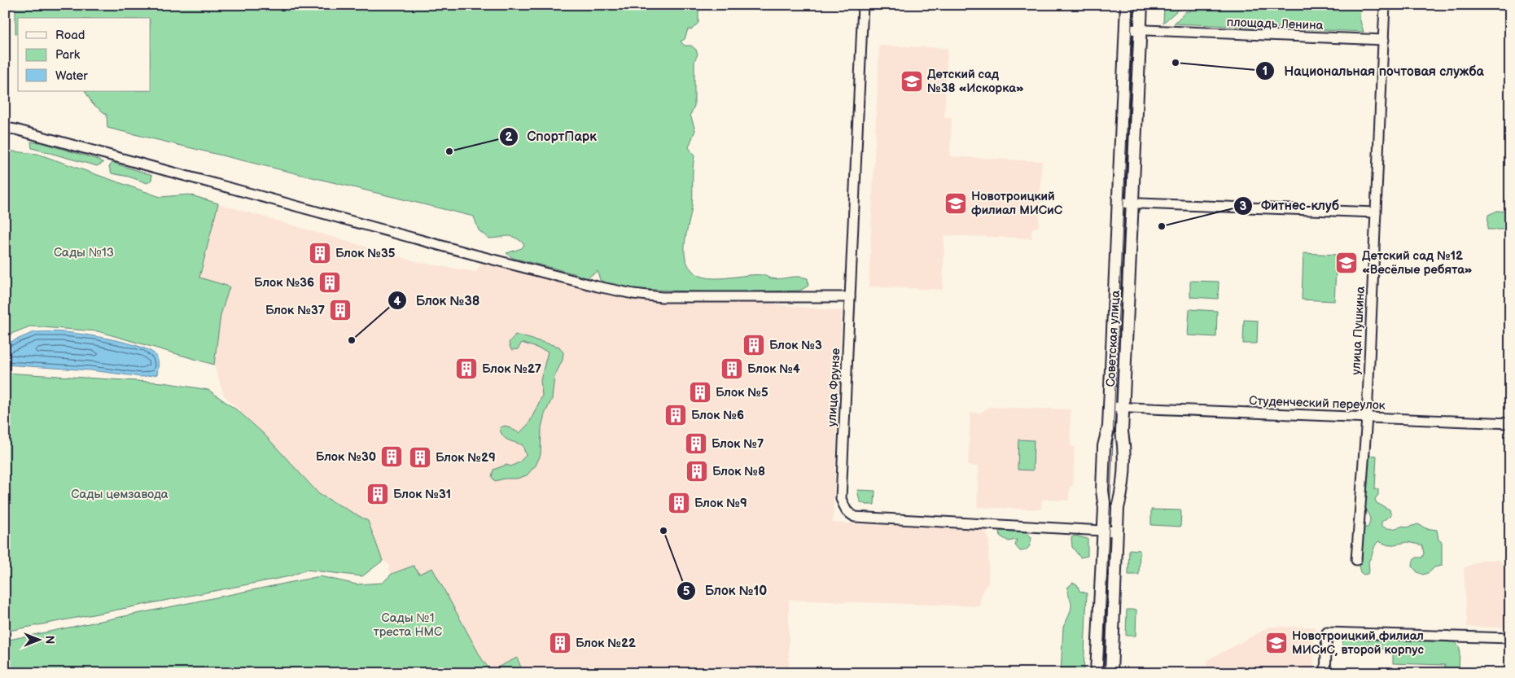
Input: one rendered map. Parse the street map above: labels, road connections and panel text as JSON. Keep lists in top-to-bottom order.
{
  "streets": {
    "main road": ["Советская улица"],
    "street": [
      "площадь Ленина",
      "улица Пушкина",
      "улица Фрунзе",
      "Студенческий переулок"
    ]
  },
  "crossings": [
    ["площадь Ленина", "улица Пушкина"],
    ["площадь Ленина", "Советская улица"],
    ["улица Пушкина", "Студенческий переулок"],
    ["Советская улица", "улица Фрунзе"],
    ["Советская улица", "Студенческий переулок"]
  ],
  "parks": ["Сады №13", "Сады цемзавода", "Сады №1 треста НМС"],
  "places": {
    "other": [
      "Национальная почтовая служба",
      "СпортПарк",
      "Фитнес-клуб",
      "Блок №38",
      "Блок №10"
    ],
    "school or university": [
      "Детский сад №38 «Искорка»",
      "Новотроицкий филиал МИСиС",
      "Детский сад №12 «Весёлые ребята»",
      "Новотроицкий филиал МИСиС, второй корпус"
    ],
    "building": [
      "Блок №35",
      "Блок №36",
      "Блок №37",
      "Блок №3",
      "Блок №27",
      "Блок №4",
      "Блок №5",
      "Блок №6",
      "Блок №7",
      "Блок №30",
      "Блок №29",
      "Блок №8",
      "Блок №31",
      "Блок №9",
      "Блок №22"
    ]
  },
  "legend": ["Road", "Park", "Water"],
  "north": "right"
}
